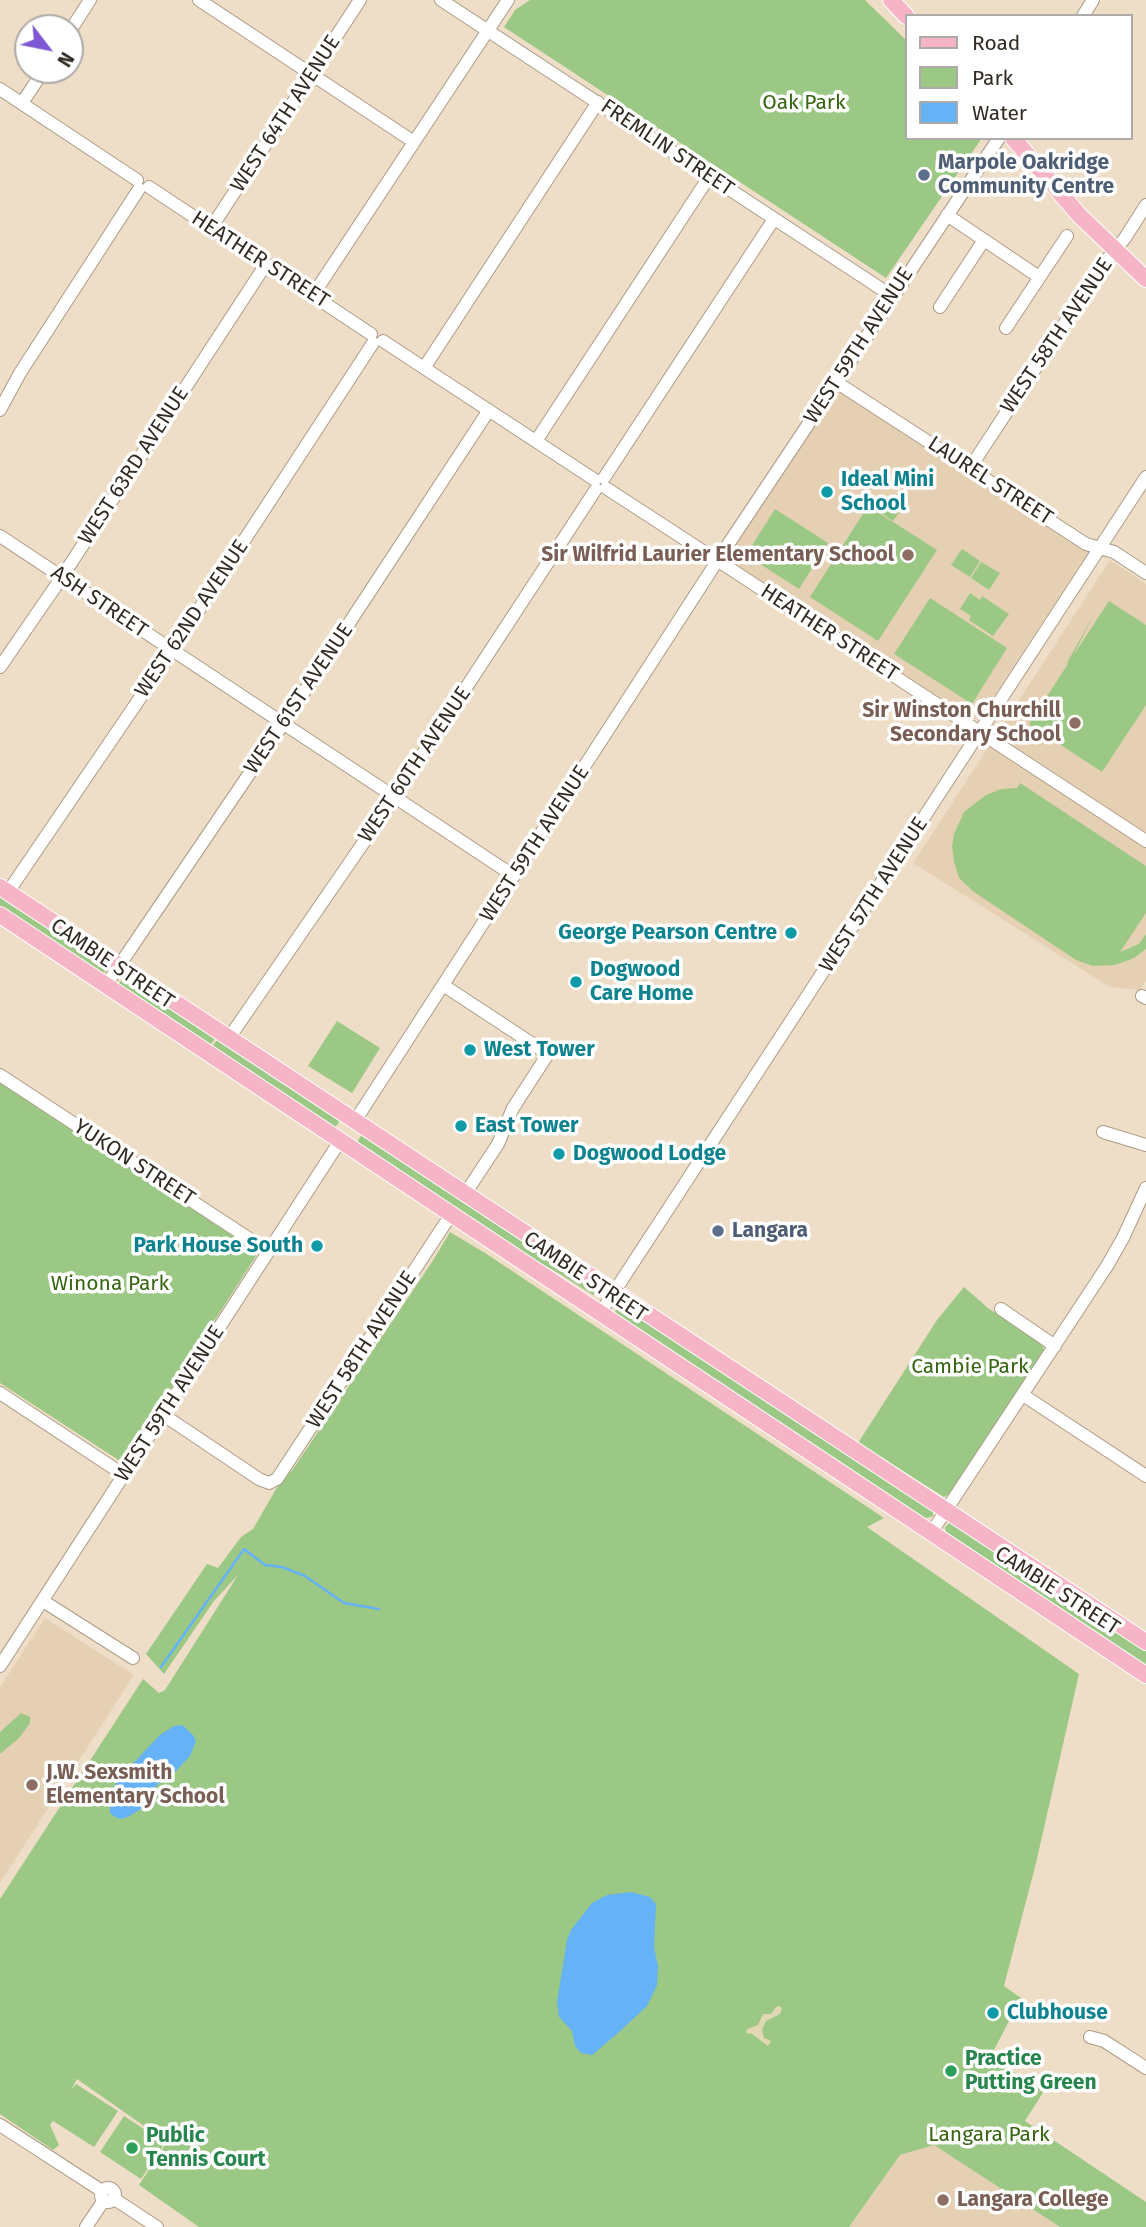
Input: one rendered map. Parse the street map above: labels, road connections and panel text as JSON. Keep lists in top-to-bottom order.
{
  "streets": {
    "main road": ["CAMBIE STREET"],
    "street": [
      "WEST 64TH AVENUE",
      "FREMLIN STREET",
      "HEATHER STREET",
      "WEST 58TH AVENUE",
      "WEST 59TH AVENUE",
      "WEST 63RD AVENUE",
      "LAUREL STREET",
      "ASH STREET",
      "WEST 62ND AVENUE",
      "WEST 61ST AVENUE",
      "WEST 60TH AVENUE",
      "WEST 57TH AVENUE",
      "YUKON STREET"
    ]
  },
  "crossings": [
    ["WEST 64TH AVENUE", "HEATHER STREET"],
    ["FREMLIN STREET", "WEST 59TH AVENUE"],
    ["FREMLIN STREET", "WEST 60TH AVENUE"],
    ["HEATHER STREET", "WEST 59TH AVENUE"],
    ["HEATHER STREET", "WEST 63RD AVENUE"],
    ["HEATHER STREET", "WEST 62ND AVENUE"],
    ["HEATHER STREET", "WEST 61ST AVENUE"],
    ["HEATHER STREET", "WEST 60TH AVENUE"],
    ["HEATHER STREET", "WEST 57TH AVENUE"],
    ["WEST 58TH AVENUE", "WEST 59TH AVENUE"],
    ["WEST 58TH AVENUE", "LAUREL STREET"],
    ["WEST 58TH AVENUE", "CAMBIE STREET"],
    ["WEST 59TH AVENUE", "LAUREL STREET"],
    ["WEST 59TH AVENUE", "ASH STREET"],
    ["WEST 59TH AVENUE", "CAMBIE STREET"],
    ["WEST 59TH AVENUE", "YUKON STREET"],
    ["WEST 63RD AVENUE", "ASH STREET"],
    ["LAUREL STREET", "WEST 57TH AVENUE"],
    ["ASH STREET", "WEST 62ND AVENUE"],
    ["ASH STREET", "WEST 61ST AVENUE"],
    ["ASH STREET", "WEST 60TH AVENUE"],
    ["WEST 62ND AVENUE", "CAMBIE STREET"],
    ["WEST 61ST AVENUE", "CAMBIE STREET"],
    ["WEST 60TH AVENUE", "CAMBIE STREET"],
    ["WEST 57TH AVENUE", "CAMBIE STREET"]
  ],
  "parks": [
    "Oak Park",
    "Winona Park",
    "Cambie Park",
    "Langara Park"
  ],
  "places": [
    "Marpole Oakridge Community Centre",
    "Ideal Mini School",
    "Sir Wilfrid Laurier Elementary School",
    "Sir Winston Churchill Secondary School",
    "George Pearson Centre",
    "Dogwood Care Home",
    "West Tower",
    "East Tower",
    "Dogwood Lodge",
    "Langara",
    "Park House South",
    "J.W. Sexsmith Elementary School",
    "Clubhouse",
    "Practice Putting Green",
    "Public Tennis Court",
    "Langara College"
  ],
  "legend": ["Road", "Park", "Water"],
  "north": "bottom right"
}
